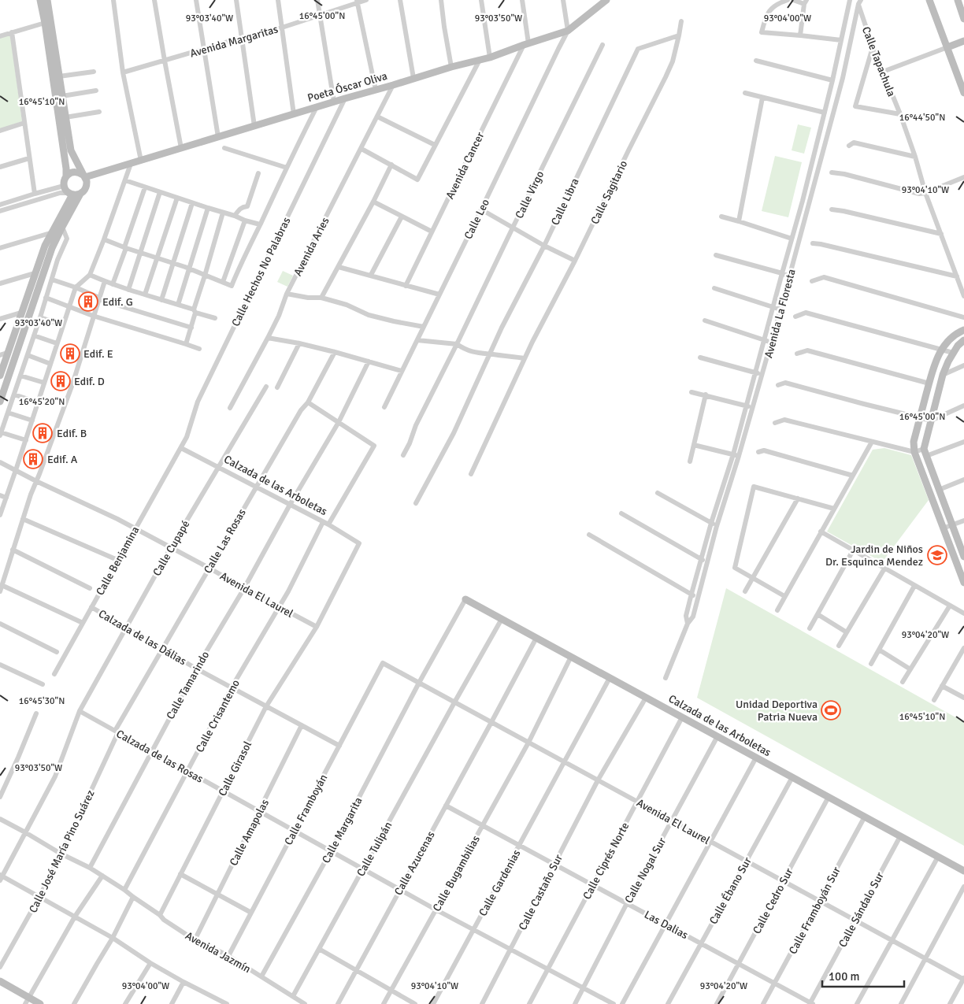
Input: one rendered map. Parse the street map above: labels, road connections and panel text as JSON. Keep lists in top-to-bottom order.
{
  "streets": {
    "street": [
      "Avenida Margaritas",
      "Calle Tapachula",
      "Poeta Óscar Oliva",
      "Avenida Cancer",
      "Calle Sagitario",
      "Calle Virgo",
      "Calle Libra",
      "Calle Leo",
      "Avenida Aries",
      "Calle Hechos No Palabras",
      "Avenida La Floresta",
      "Calzada de las Arboletas",
      "Calle Las Rosas",
      "Calle Cupapé",
      "Calle Benjamina",
      "Avenida El Laurel",
      "Calzada de las Dálias",
      "Calle Tamarindo",
      "Calle Crisantemo",
      "Calzada de las Rosas",
      "Calle Girasol",
      "Calle Framboyán",
      "Calle Margarita",
      "Calle Amapolas",
      "Calle Tulipán",
      "Calle José María Pino Suárez",
      "Calle Ciprés Norte",
      "Calle Azucenas",
      "Calle Nogal Sur",
      "Calle Bugambilias",
      "Calle Gardenias",
      "Calle Ébano Sur",
      "Calle Castaño Sur",
      "Calle Cedro Sur",
      "Calle Sándalo Sur",
      "Calle Framboyán Sur",
      "Las Dalias",
      "Avenida Jazmín"
    ]
  },
  "crossings": [
    ["Calle Tapachula", "Avenida La Floresta"],
    ["Poeta Óscar Oliva", "Avenida Cancer"],
    ["Poeta Óscar Oliva", "Calle Leo"],
    ["Poeta Óscar Oliva", "Avenida Aries"],
    ["Poeta Óscar Oliva", "Calle Hechos No Palabras"],
    ["Calle Sagitario", "Calle Libra"],
    ["Calle Hechos No Palabras", "Calzada de las Arboletas"],
    ["Calle Hechos No Palabras", "Calle Benjamina"],
    ["Calzada de las Arboletas", "Calle Las Rosas"],
    ["Calzada de las Arboletas", "Calle Cupapé"],
    ["Calzada de las Arboletas", "Calle Benjamina"],
    ["Calzada de las Arboletas", "Calle Tamarindo"],
    ["Calzada de las Arboletas", "Calle Crisantemo"],
    ["Calzada de las Arboletas", "Calle Girasol"],
    ["Calzada de las Arboletas", "Calle Margarita"],
    ["Calzada de las Arboletas", "Calle Tulipán"],
    ["Calzada de las Arboletas", "Calle Ciprés Norte"],
    ["Calzada de las Arboletas", "Calle Azucenas"],
    ["Calzada de las Arboletas", "Calle Nogal Sur"],
    ["Calzada de las Arboletas", "Calle Bugambilias"],
    ["Calzada de las Arboletas", "Calle Gardenias"],
    ["Calzada de las Arboletas", "Calle Ébano Sur"],
    ["Calzada de las Arboletas", "Calle Castaño Sur"],
    ["Calzada de las Arboletas", "Calle Cedro Sur"],
    ["Calzada de las Arboletas", "Calle Sándalo Sur"],
    ["Calzada de las Arboletas", "Calle Framboyán Sur"],
    ["Calle Las Rosas", "Avenida El Laurel"],
    ["Calle Las Rosas", "Calzada de las Dálias"],
    ["Calle Las Rosas", "Calzada de las Rosas"],
    ["Calle Las Rosas", "Calle José María Pino Suárez"],
    ["Calle Cupapé", "Avenida El Laurel"],
    ["Calle Cupapé", "Calzada de las Dálias"],
    ["Calle Cupapé", "Calzada de las Rosas"],
    ["Calle Cupapé", "Avenida Jazmín"],
    ["Calle Benjamina", "Avenida El Laurel"],
    ["Calle Benjamina", "Calzada de las Dálias"],
    ["Avenida El Laurel", "Calle Tamarindo"],
    ["Avenida El Laurel", "Calle Crisantemo"],
    ["Avenida El Laurel", "Calle Girasol"],
    ["Avenida El Laurel", "Calle Framboyán"],
    ["Avenida El Laurel", "Calle Margarita"],
    ["Avenida El Laurel", "Calle Tulipán"],
    ["Avenida El Laurel", "Calle Ciprés Norte"],
    ["Avenida El Laurel", "Calle Azucenas"],
    ["Avenida El Laurel", "Calle Nogal Sur"],
    ["Avenida El Laurel", "Calle Bugambilias"],
    ["Avenida El Laurel", "Calle Gardenias"],
    ["Avenida El Laurel", "Calle Ébano Sur"],
    ["Avenida El Laurel", "Calle Castaño Sur"],
    ["Avenida El Laurel", "Calle Cedro Sur"],
    ["Avenida El Laurel", "Calle Sándalo Sur"],
    ["Avenida El Laurel", "Calle Framboyán Sur"],
    ["Calzada de las Dálias", "Calle Tamarindo"],
    ["Calzada de las Dálias", "Calle Crisantemo"],
    ["Calzada de las Dálias", "Calle Girasol"],
    ["Calzada de las Dálias", "Calle Framboyán"],
    ["Calzada de las Dálias", "Calle Amapolas"],
    ["Calle Tamarindo", "Calzada de las Rosas"],
    ["Calle Tamarindo", "Avenida Jazmín"],
    ["Calle Crisantemo", "Calzada de las Rosas"],
    ["Calle Crisantemo", "Avenida Jazmín"],
    ["Calzada de las Rosas", "Calle Girasol"],
    ["Calzada de las Rosas", "Calle Framboyán"],
    ["Calzada de las Rosas", "Calle Margarita"],
    ["Calzada de las Rosas", "Calle Amapolas"],
    ["Calzada de las Rosas", "Calle Tulipán"],
    ["Calzada de las Rosas", "Calle José María Pino Suárez"],
    ["Calzada de las Rosas", "Calle Ciprés Norte"],
    ["Calzada de las Rosas", "Calle Azucenas"],
    ["Calzada de las Rosas", "Calle Nogal Sur"],
    ["Calzada de las Rosas", "Calle Bugambilias"],
    ["Calzada de las Rosas", "Calle Gardenias"],
    ["Calzada de las Rosas", "Calle Castaño Sur"],
    ["Calle Girasol", "Avenida Jazmín"],
    ["Calle Framboyán", "Avenida Jazmín"],
    ["Calle Margarita", "Avenida Jazmín"],
    ["Calle Amapolas", "Avenida Jazmín"],
    ["Calle Tulipán", "Avenida Jazmín"],
    ["Calle José María Pino Suárez", "Avenida Jazmín"],
    ["Calle Ciprés Norte", "Las Dalias"],
    ["Calle Azucenas", "Las Dalias"],
    ["Calle Nogal Sur", "Las Dalias"],
    ["Calle Bugambilias", "Las Dalias"],
    ["Calle Gardenias", "Las Dalias"],
    ["Calle Ébano Sur", "Las Dalias"],
    ["Calle Castaño Sur", "Las Dalias"],
    ["Calle Cedro Sur", "Las Dalias"],
    ["Calle Sándalo Sur", "Las Dalias"],
    ["Calle Framboyán Sur", "Las Dalias"]
  ],
  "places": {
    "building": [
      "Edif. G",
      "Edif. E",
      "Edif. D",
      "Edif. B",
      "Edif. A"
    ],
    "school or university": ["Jardin de Niños Dr. Esquinca Mendez"],
    "sports": ["Unidad Deportiva Patria Nueva"]
  },
  "scale_bar": "100 m",
  "coordinates": [
    "16°45'00\"N",
    "93°03'40\"W",
    "93°03'50\"W",
    "93°04'00\"W",
    "16°45'10\"N",
    "16°44'50\"N",
    "93°04'10\"W",
    "16°45'20\"N",
    "93°04'20\"W",
    "16°45'30\"N"
  ]
}
